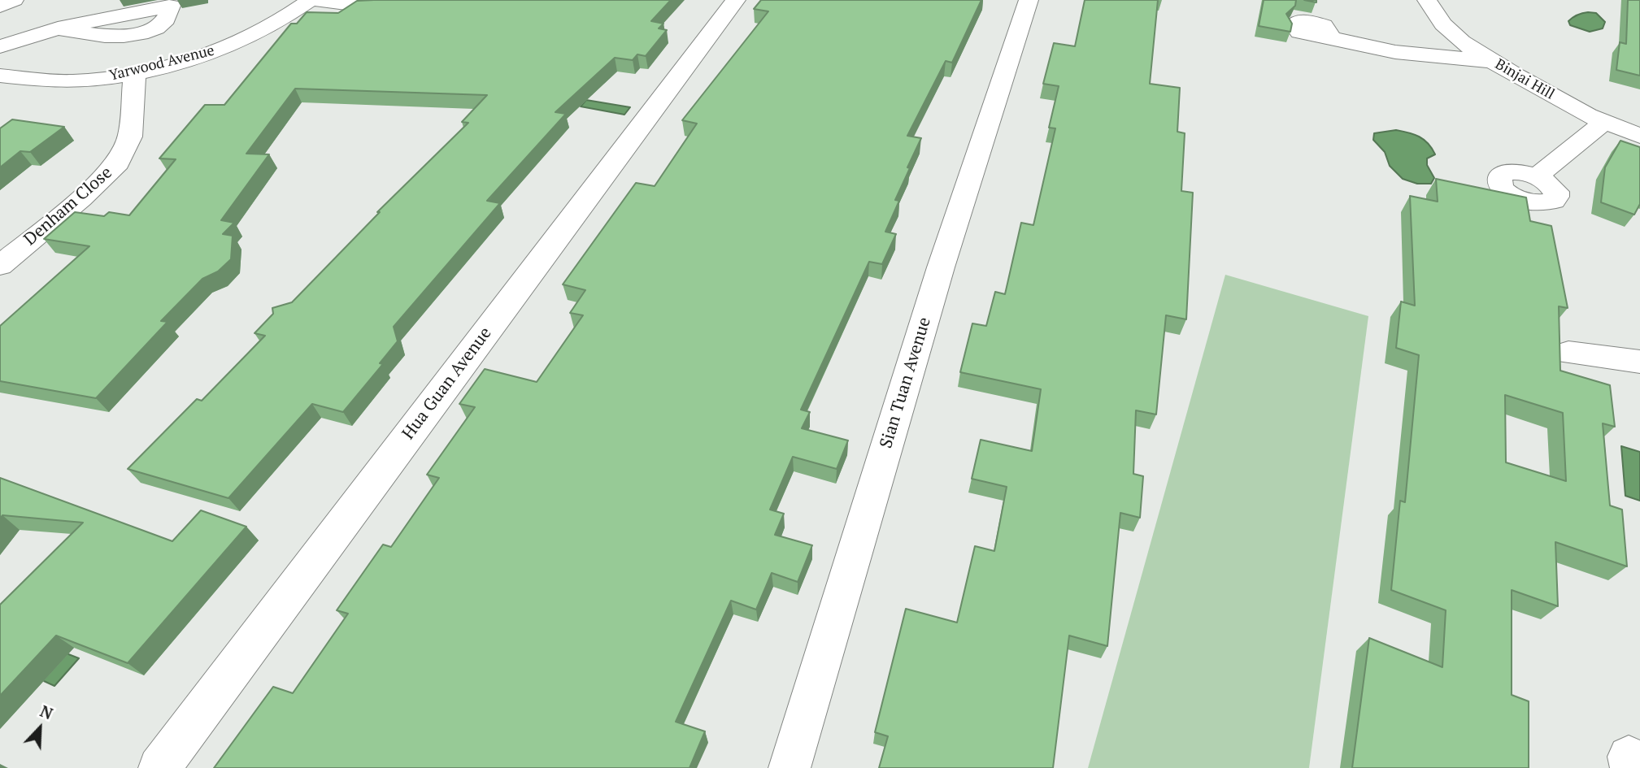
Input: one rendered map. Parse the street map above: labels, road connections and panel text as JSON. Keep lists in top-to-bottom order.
{
  "streets": {
    "street": [
      "Yarwood Avenue",
      "Binjai Hill",
      "Denham Close",
      "Sian Tuan Avenue",
      "Hua Guan Avenue"
    ]
  },
  "crossings": [
    ["Yarwood Avenue", "Denham Close"]
  ],
  "north": "top right"
}
